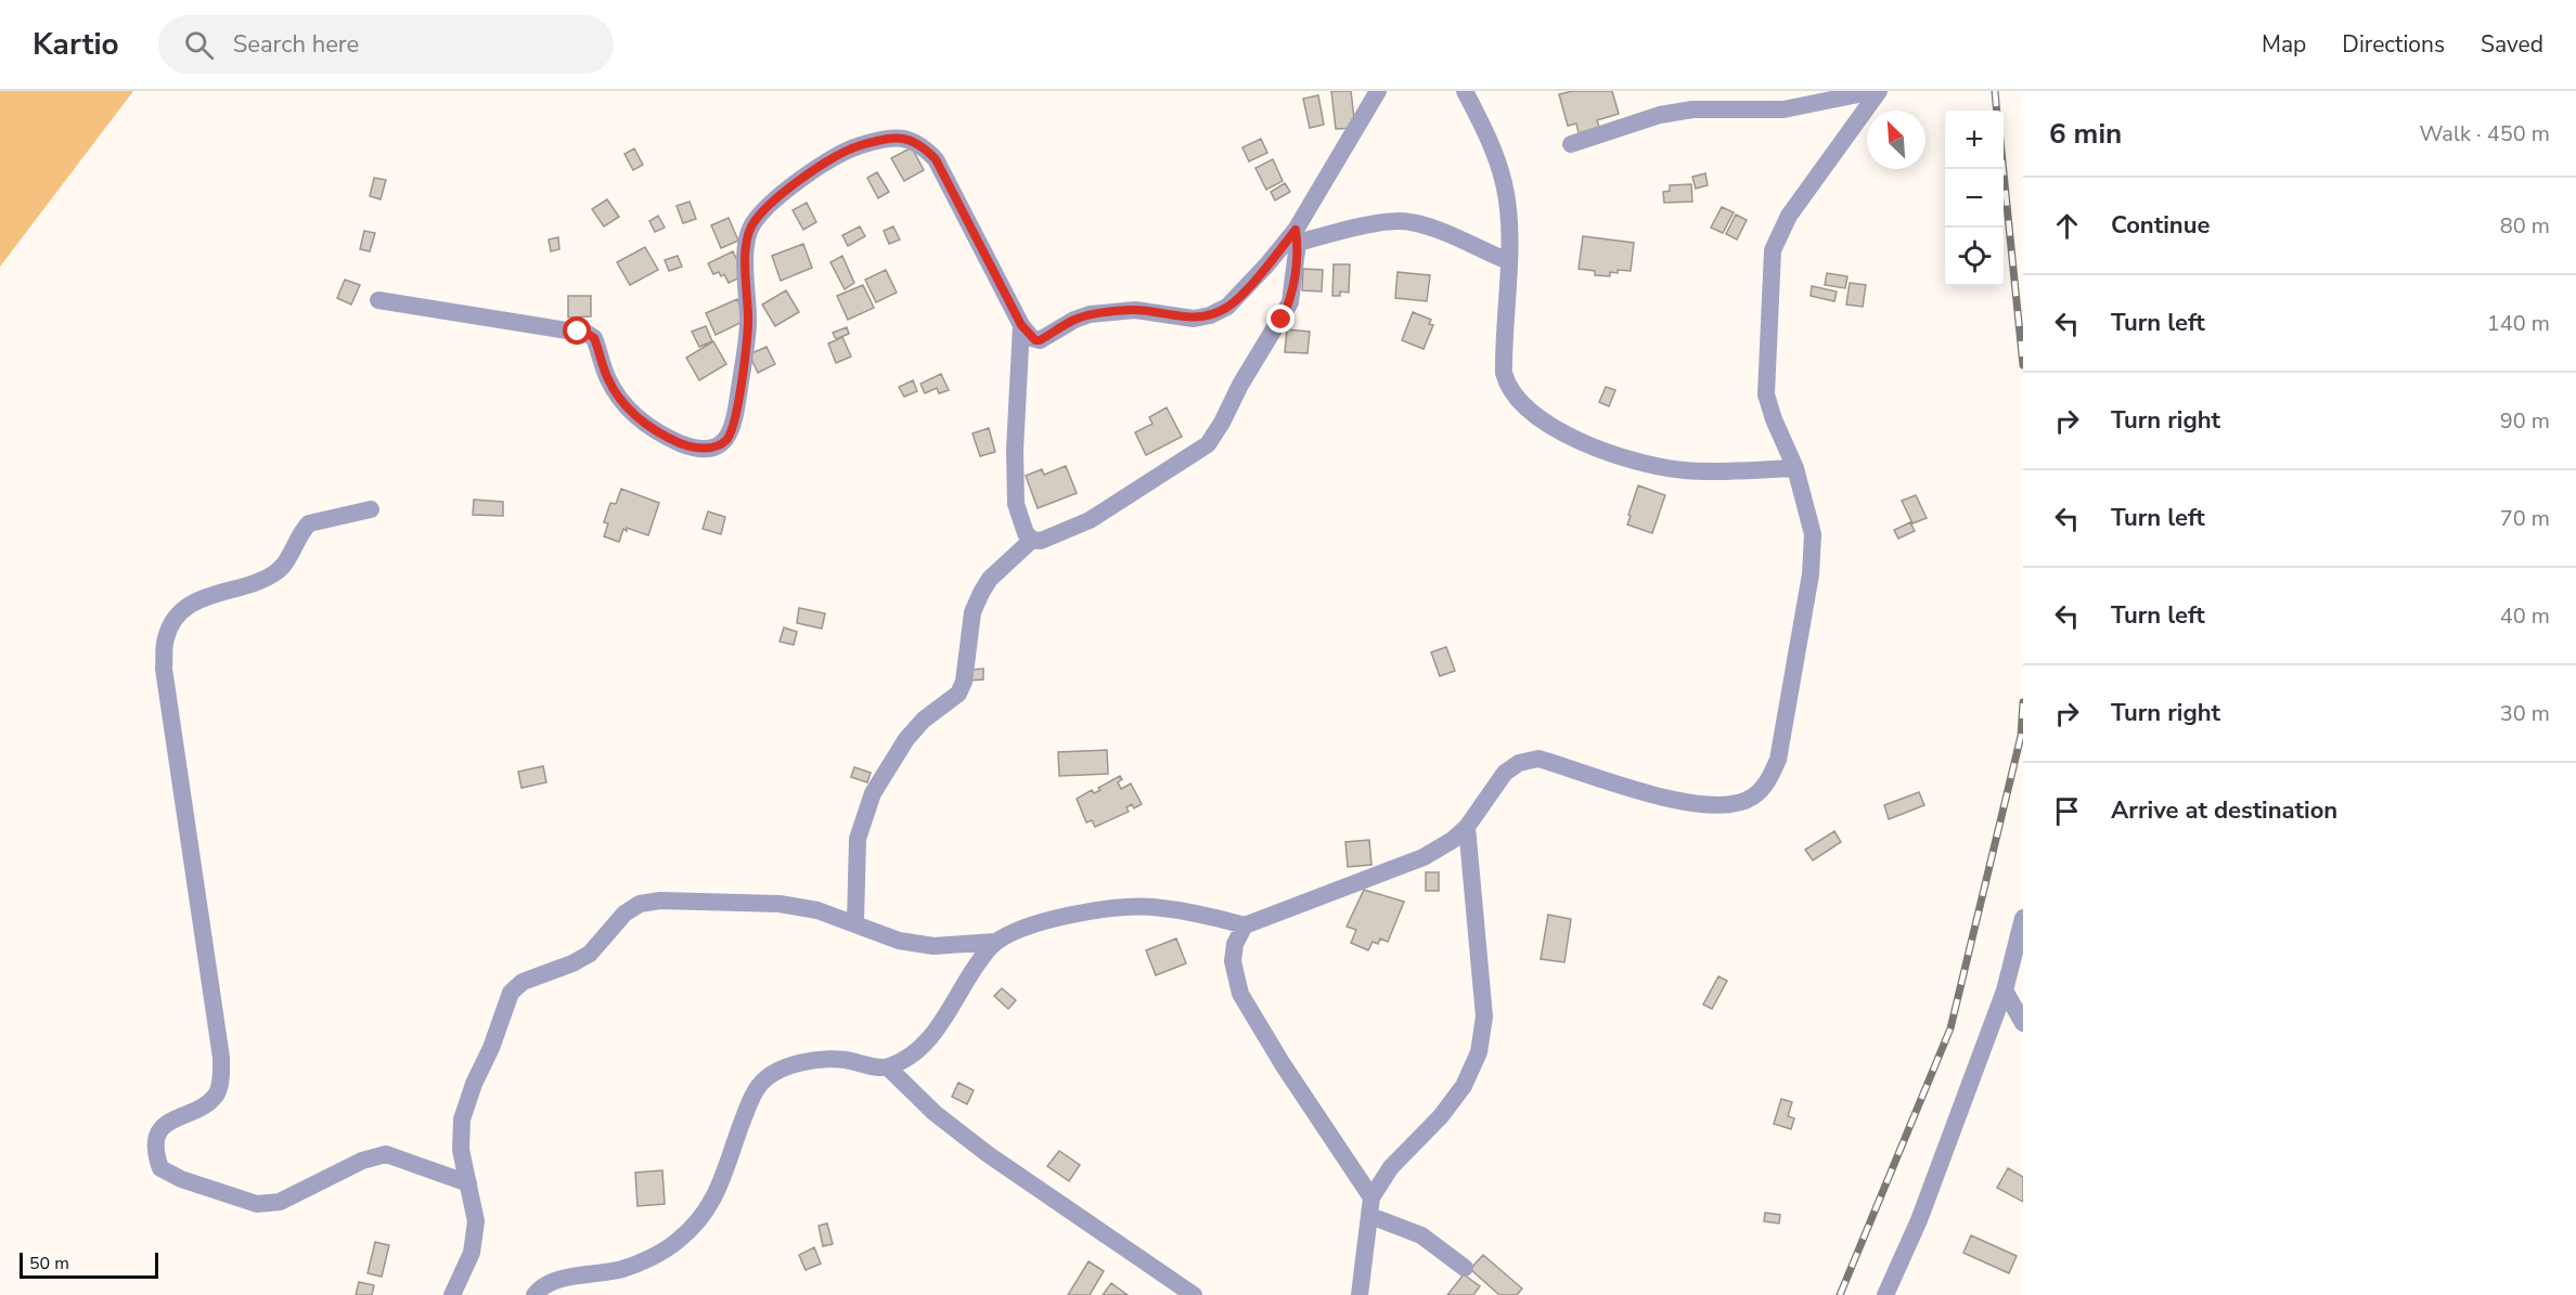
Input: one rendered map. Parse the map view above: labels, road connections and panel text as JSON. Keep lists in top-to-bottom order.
{
  "scale_bar": "50 m",
  "north": "top left",
  "page": {
    "header": "Kartio",
    "search": "Search here",
    "nav": ["Map", "Directions", "Saved"],
    "heading": ["6 min", "Walk · 450 m"],
    "map_buttons": ["+", "−"],
    "list": [
      ["Continue", "80 m"],
      ["Turn left", "140 m"],
      ["Turn right", "90 m"],
      ["Turn left", "70 m"],
      ["Turn left", "40 m"],
      ["Turn right", "30 m"],
      "Arrive at destination"
    ],
    "scale": "50 m"
  }
}
